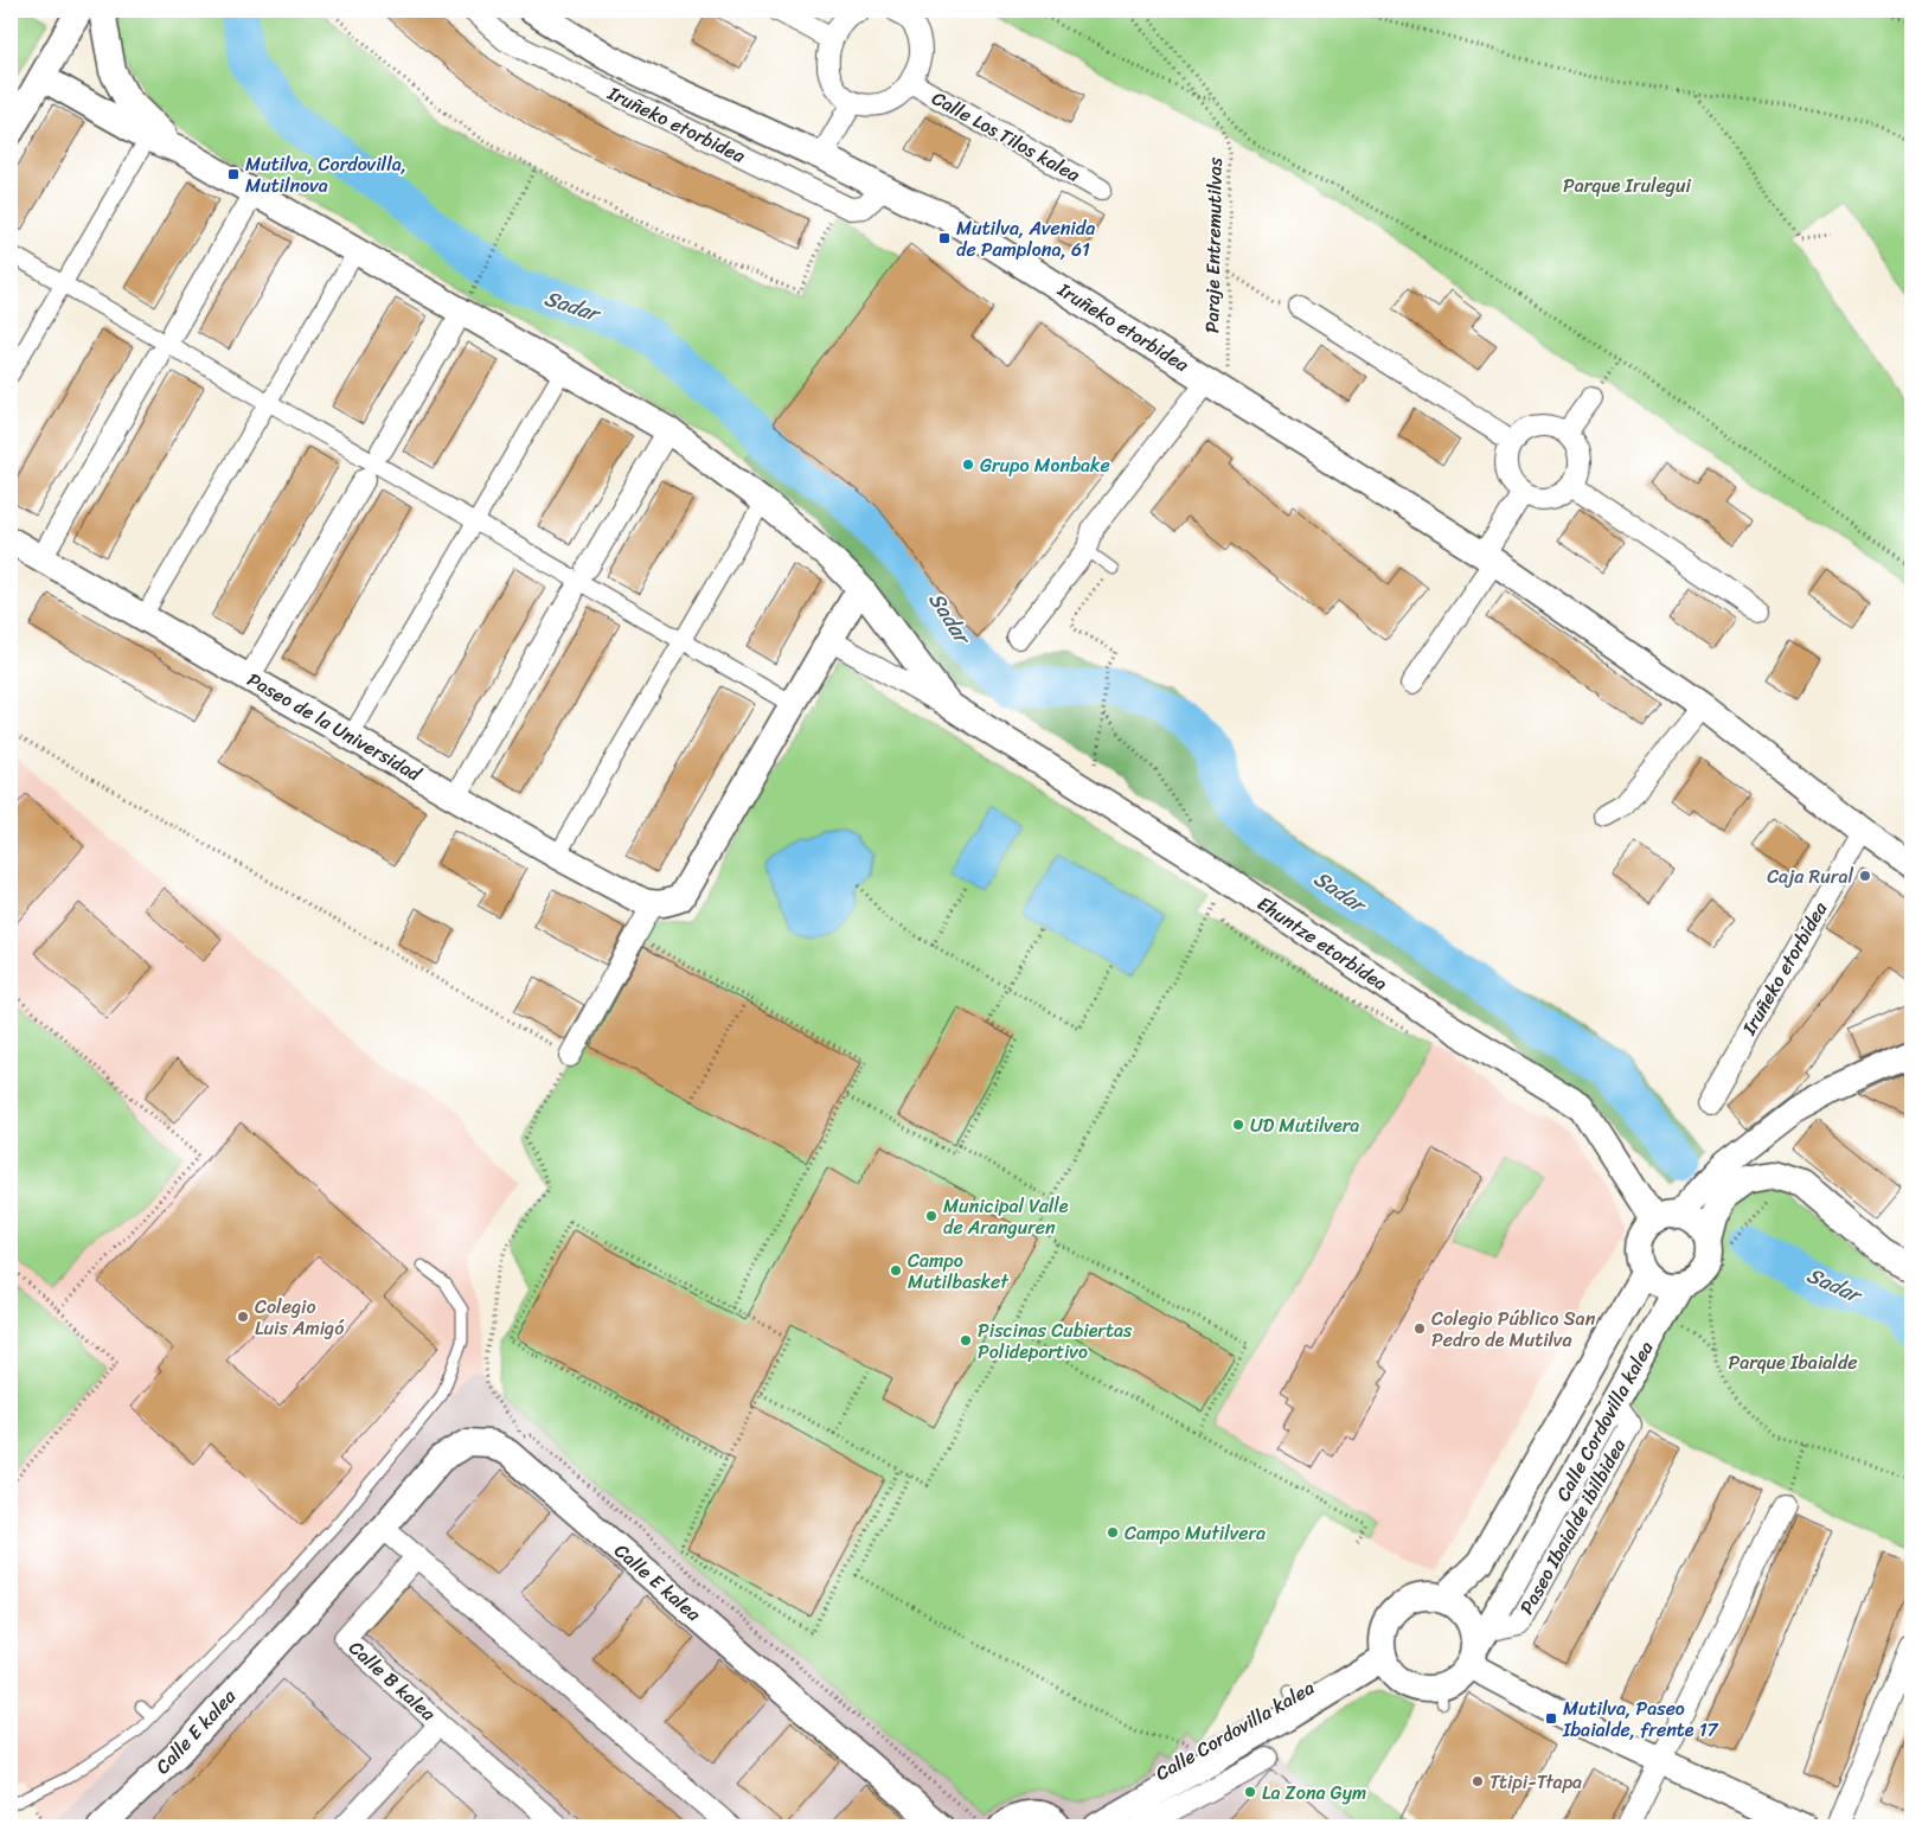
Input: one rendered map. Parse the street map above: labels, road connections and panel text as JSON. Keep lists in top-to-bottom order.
{
  "streets": {
    "street": [
      "Iruñeko etorbidea",
      "Calle Los Tilos kalea",
      "Paseo de la Universidad",
      "Ehuntze etorbidea",
      "Calle Cordovilla kalea",
      "Calle E kalea",
      "Calle B kalea"
    ],
    "path": ["Paraje Entremutilvas"]
  },
  "crossings": [
    ["Iruñeko etorbidea", "Paraje Entremutilvas"],
    ["Ehuntze etorbidea", "Calle Cordovilla kalea"]
  ],
  "water": ["Sadar"],
  "parks": ["Parque Irulegui", "Parque Ibaialde"],
  "places": {
    "transit": ["Mutilva, Cordovilla, Mutilnova", "Mutilva, Avenida de Pamplona, 61", "Mutilva, Paseo Ibaialde, frente 17"],
    "other": [
      "Grupo Monbake",
      "Caja Rural",
      "UD Mutilvera",
      "Municipal Valle de Aranguren",
      "Campo Mutilbasket",
      "Colegio Luis Amigó",
      "Colegio Público San Pedro de Mutilva",
      "Piscinas Cubiertas Polideportivo",
      "Campo Mutilvera",
      "Ttipi-Ttapa",
      "La Zona Gym"
    ]
  }
}
